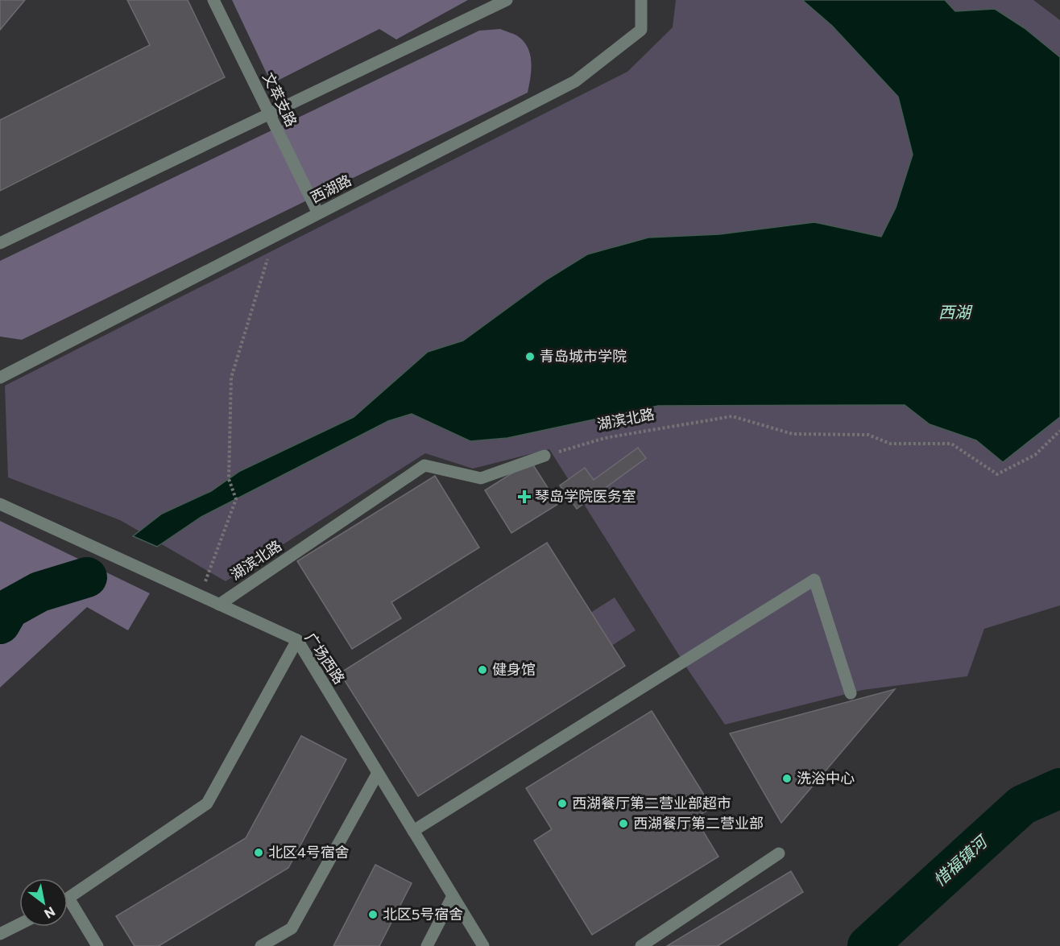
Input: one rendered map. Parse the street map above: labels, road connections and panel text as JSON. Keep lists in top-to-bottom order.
{
  "streets": {
    "street": [
      "文萃支路",
      "西湖路",
      "湖滨北路",
      "广场西路"
    ]
  },
  "crossings": [
    ["文萃支路", "西湖路"],
    ["湖滨北路", "广场西路"]
  ],
  "water": ["西湖", "惜福镇河"],
  "places": {
    "other": [
      "青岛城市学院",
      "健身馆",
      "洗浴中心",
      "西湖餐厅第二营业部超市",
      "西湖餐厅第二营业部",
      "北区4号宿舍",
      "北区5号宿舍"
    ],
    "health": ["琴岛学院医务室"]
  },
  "north": "bottom right"
}
